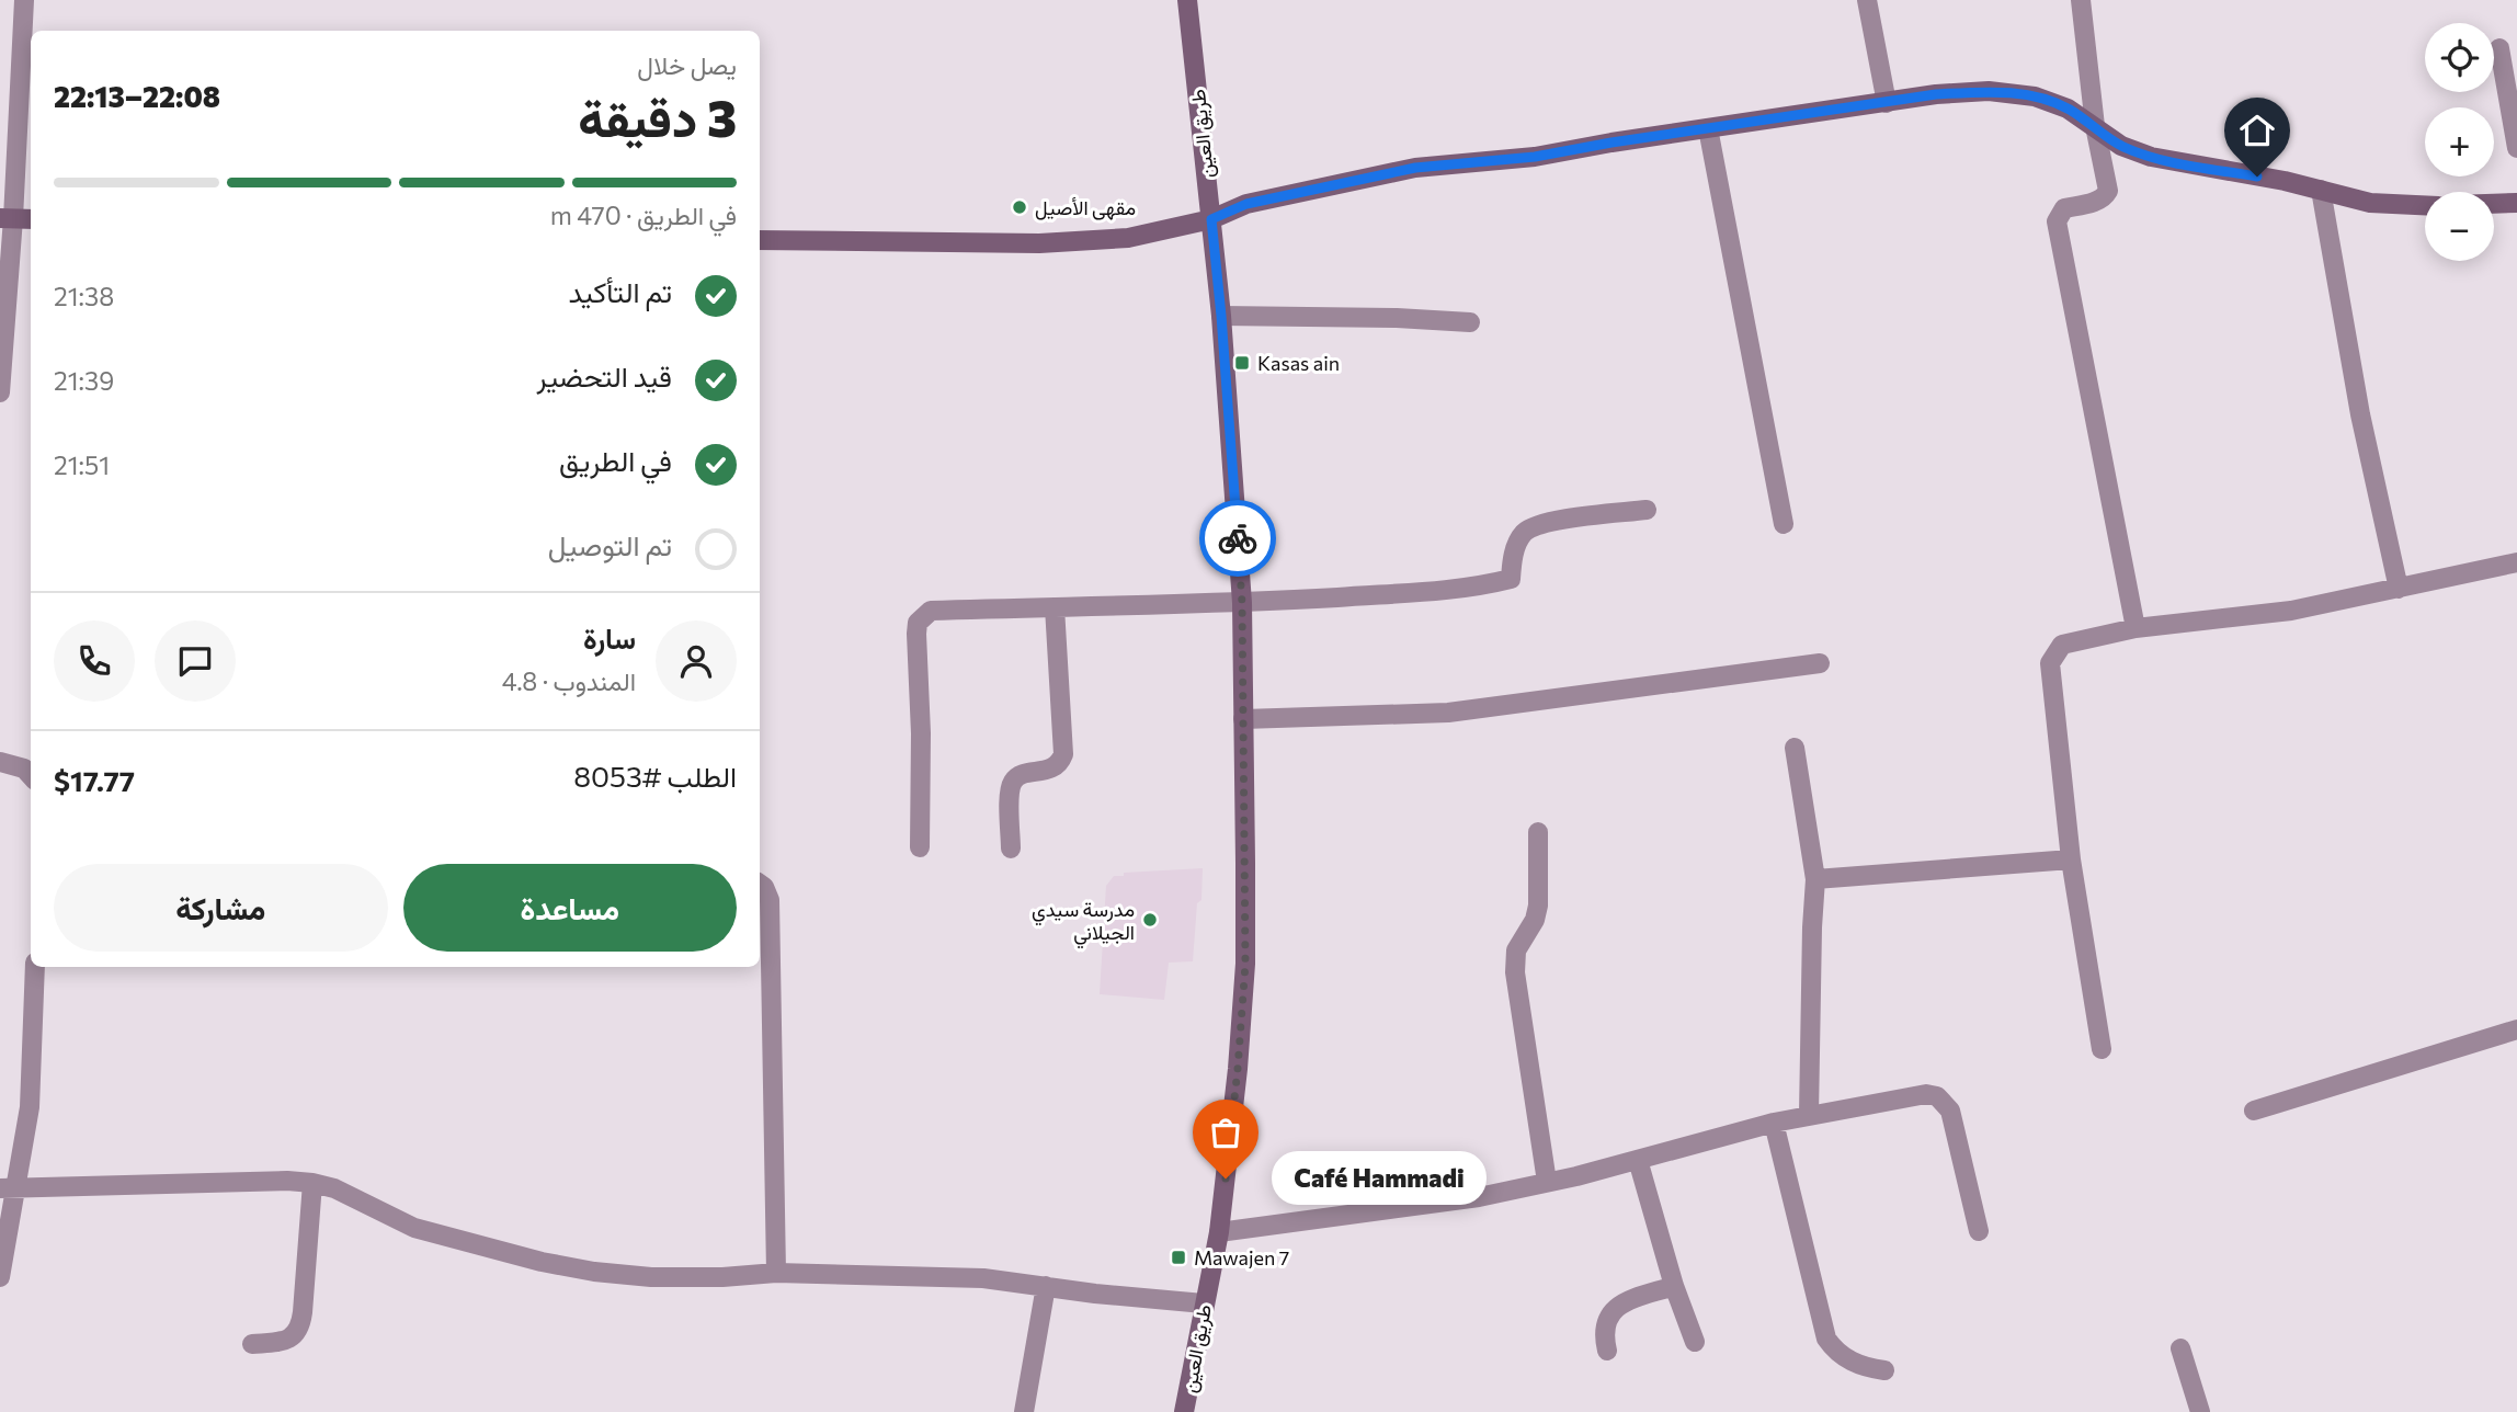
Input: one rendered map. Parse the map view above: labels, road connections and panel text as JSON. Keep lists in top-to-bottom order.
{
  "streets": {
    "street": ["طريق العين"]
  },
  "places": {
    "other": ["مقهى الأصيل", "مدرسة سيدي الجيلاني", "Café Hammadi"],
    "transit": ["Kasas ain", "Mawajen 7"]
  },
  "page": {
    "map_buttons": ["+", "−"],
    "heading": ["3 دقيقة", "يصل خلال", "22:08–22:13"],
    "panel": [
      "سارة",
      "المندوب · 4.8",
      "الطلب #8053",
      "$17.77"
    ],
    "bar": "في الطريق · 470 m",
    "list": [
      ["تم التأكيد", "21:38"],
      ["قيد التحضير", "21:39"],
      ["في الطريق", "21:51"],
      "تم التوصيل"
    ],
    "buttons": ["مساعدة", "مشاركة"],
    "bubble": "Café Hammadi"
  }
}
